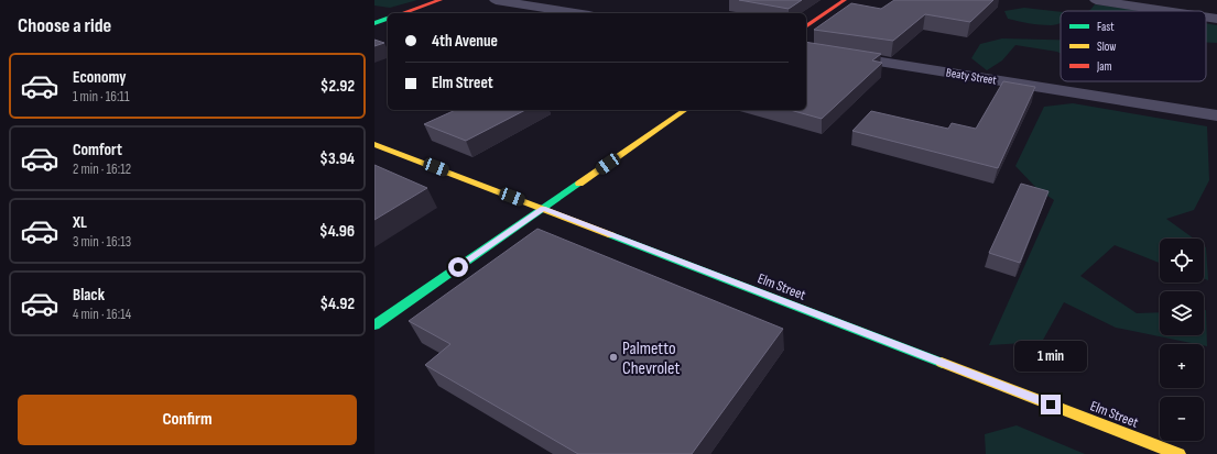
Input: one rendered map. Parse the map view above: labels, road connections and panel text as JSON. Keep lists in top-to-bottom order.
{
  "streets": {
    "street": ["Beaty Street", "Elm Street"]
  },
  "places": ["Palmetto Chevrolet"],
  "legend": ["Fast", "Slow", "Jam"],
  "page": {
    "heading": "Choose a ride",
    "banner": ["4th Avenue", "Elm Street"],
    "list": [
      {
        "name": "Economy",
        "note": "1 min · 16:11",
        "value": "$2.92"
      },
      {
        "name": "Comfort",
        "note": "2 min · 16:12",
        "value": "$3.94"
      },
      {
        "name": "XL",
        "note": "3 min · 16:13",
        "value": "$4.96"
      },
      {
        "name": "Black",
        "note": "4 min · 16:14",
        "value": "$4.92"
      }
    ],
    "map_buttons": ["+", "−"],
    "bubble": "1 min",
    "buttons": "Confirm"
  }
}
